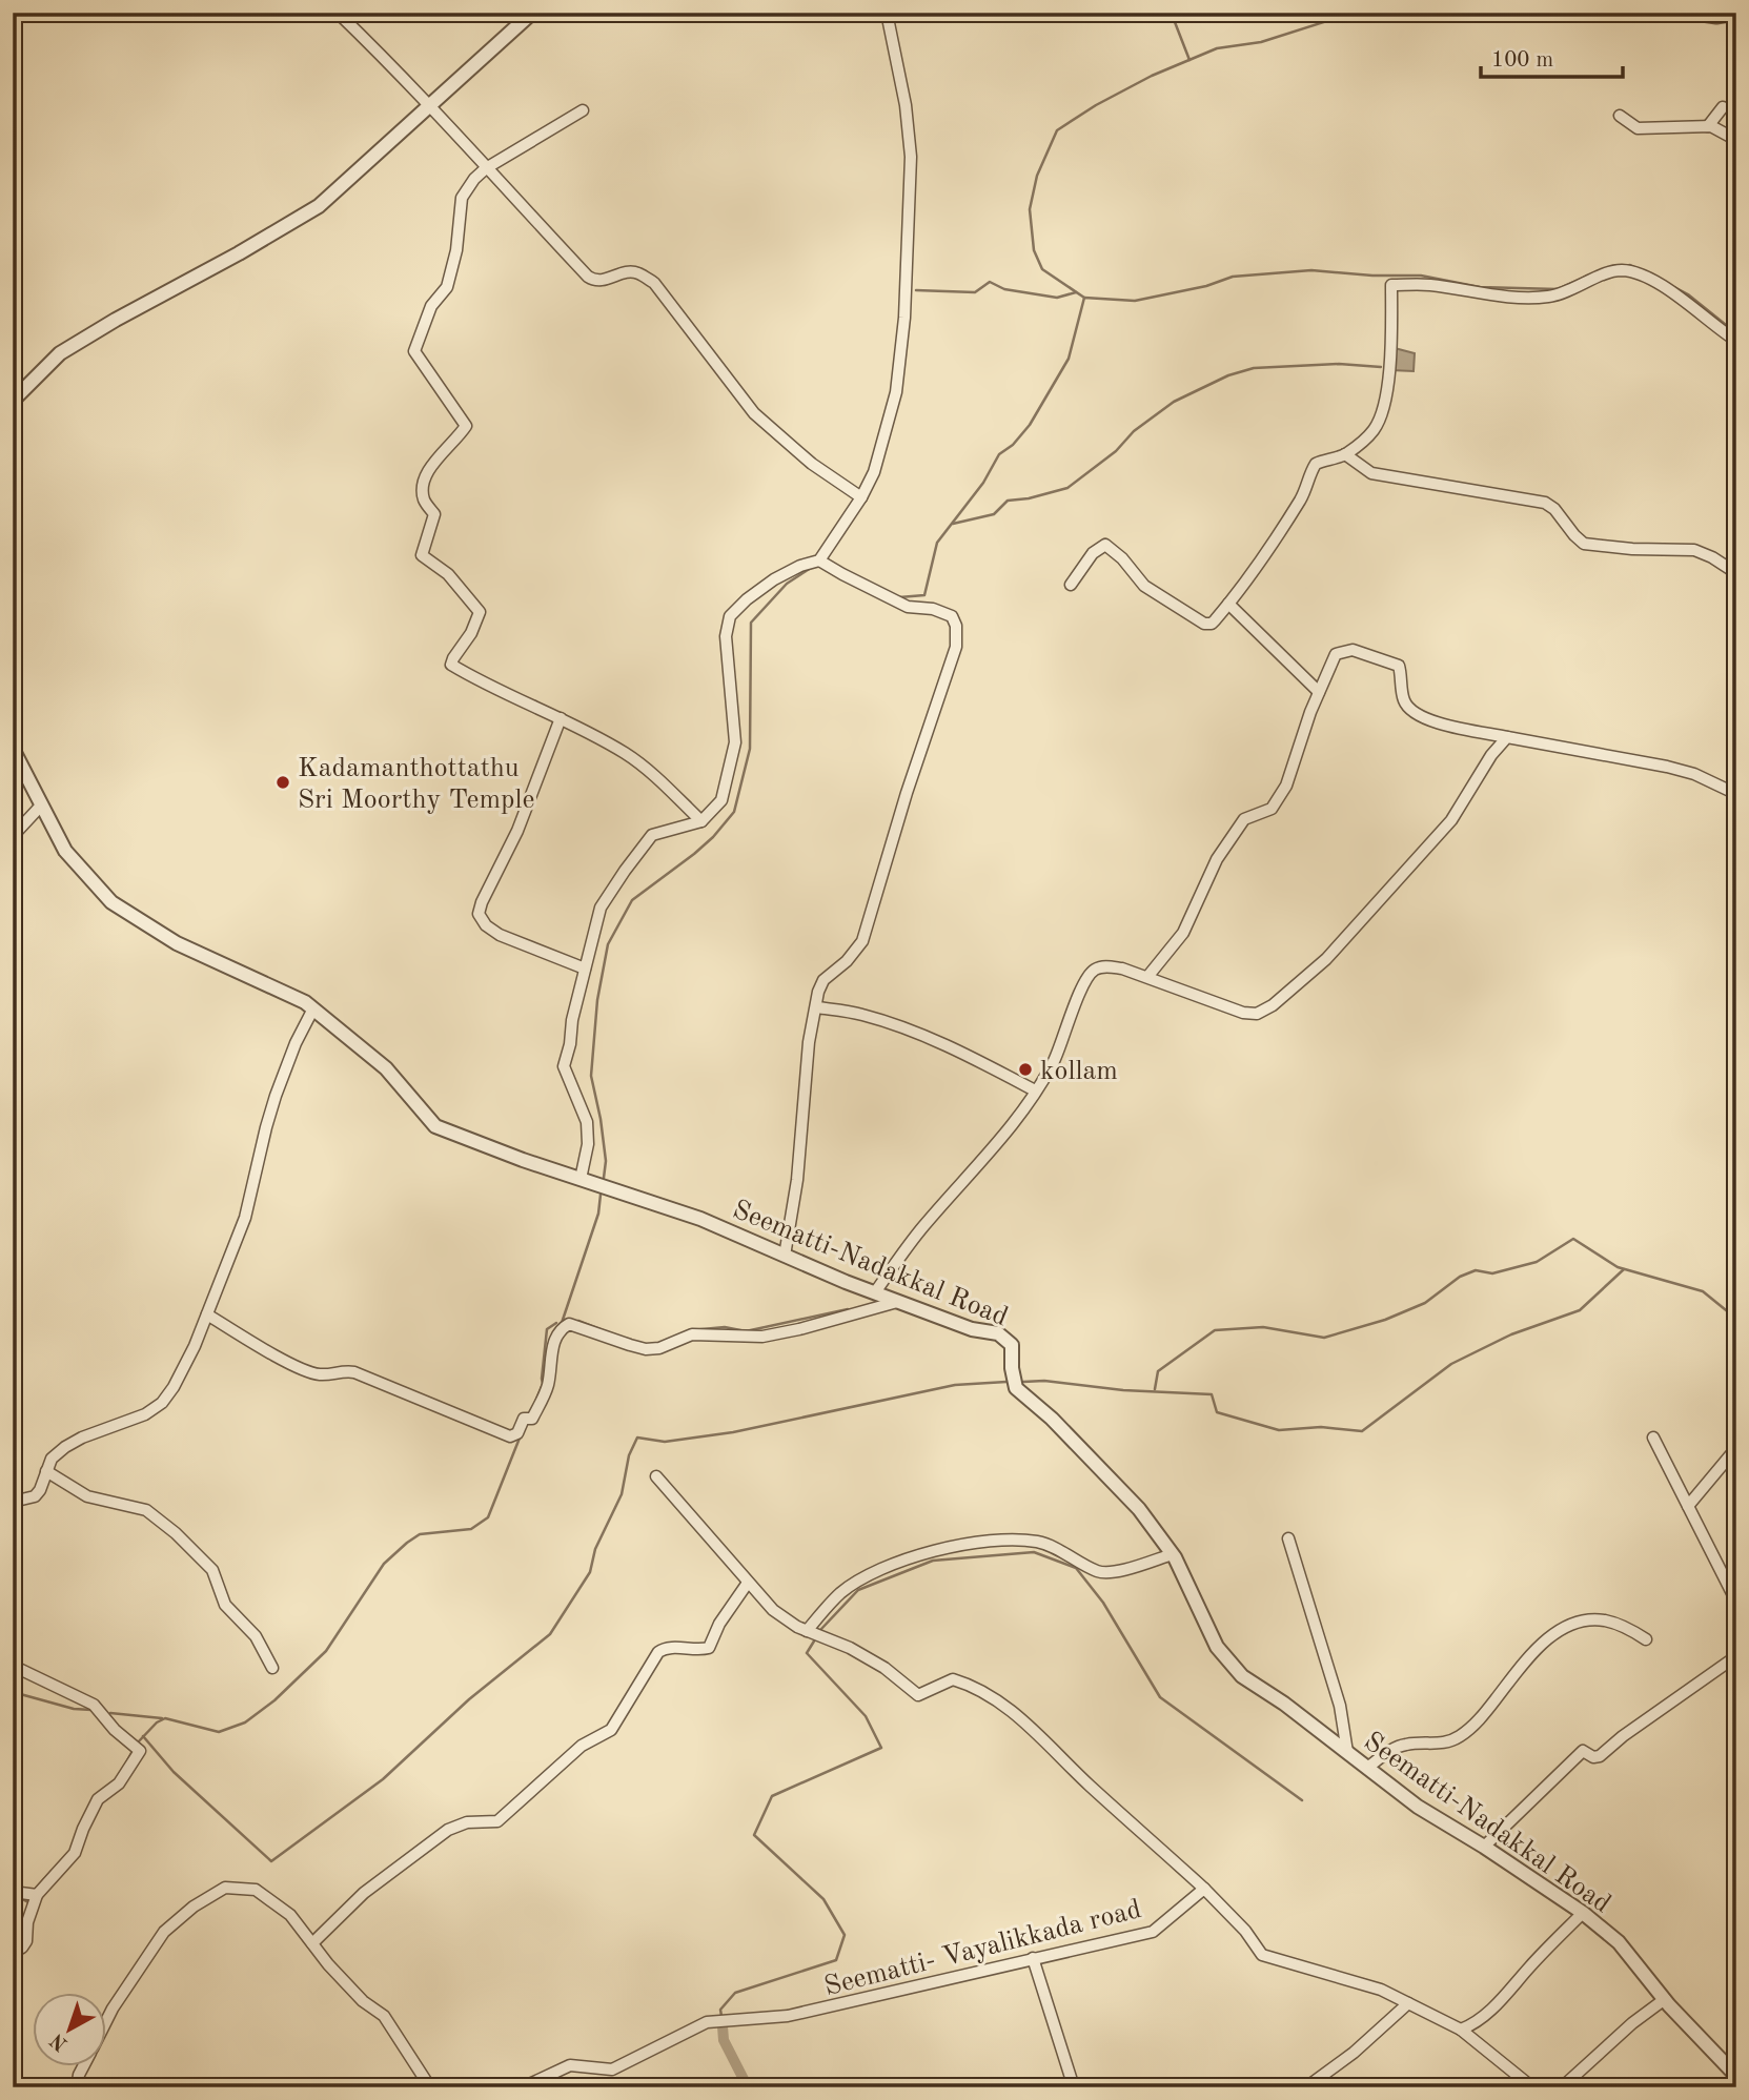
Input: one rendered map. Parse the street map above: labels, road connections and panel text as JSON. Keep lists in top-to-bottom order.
{
  "streets": {
    "street": ["Seematti-Nadakkal Road", "Seematti- Vayalikkada road"]
  },
  "places": ["Kadamanthottathu Sri Moorthy Temple", "kollam"],
  "scale_bar": "100 m",
  "north": "bottom left"
}
